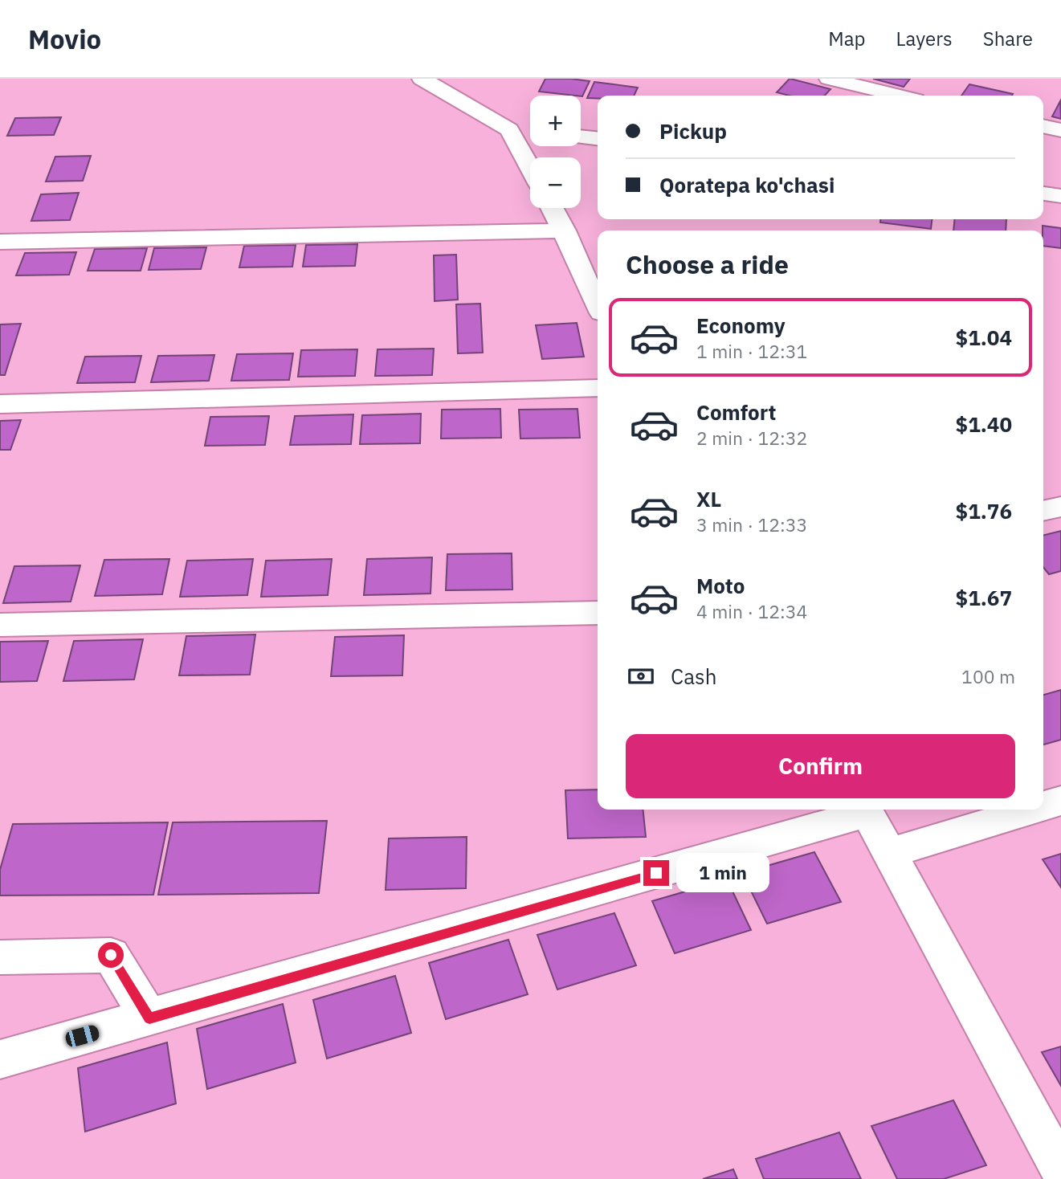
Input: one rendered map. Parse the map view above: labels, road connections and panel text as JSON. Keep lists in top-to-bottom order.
{
  "page": {
    "header": "Movio",
    "nav": ["Map", "Layers", "Share"],
    "map_buttons": ["+", "−"],
    "banner": ["Pickup", "Qoratepa ko'chasi"],
    "heading": "Choose a ride",
    "list": [
      {
        "name": "Economy",
        "note": "1 min · 12:31",
        "value": "$1.04"
      },
      {
        "name": "Comfort",
        "note": "2 min · 12:32",
        "value": "$1.40"
      },
      {
        "name": "XL",
        "note": "3 min · 12:33",
        "value": "$1.76"
      },
      {
        "name": "Moto",
        "note": "4 min · 12:34",
        "value": "$1.67"
      }
    ],
    "pay": ["Cash", "100 m"],
    "buttons": "Confirm",
    "bubble": "1 min"
  }
}
